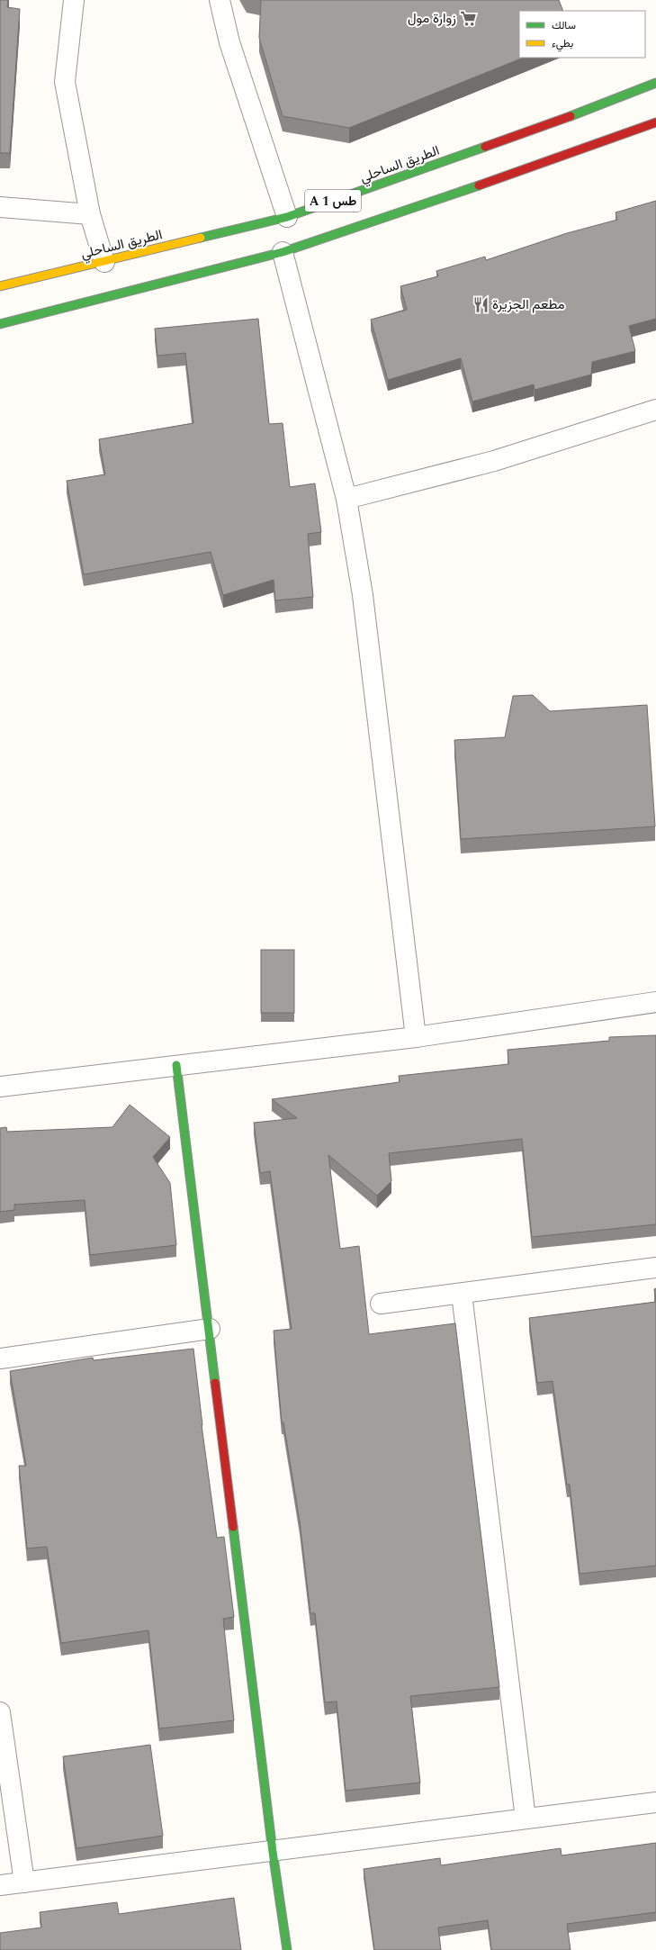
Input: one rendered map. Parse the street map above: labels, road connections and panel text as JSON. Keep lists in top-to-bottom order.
{
  "streets": {
    "main road": ["الطريق الساحلي", "A 1 طس"]
  },
  "places": {
    "supermarket": ["زوارة مول"],
    "restaurant": ["مطعم الجزيرة"]
  },
  "legend": ["سالك", "بطيء"]
}
